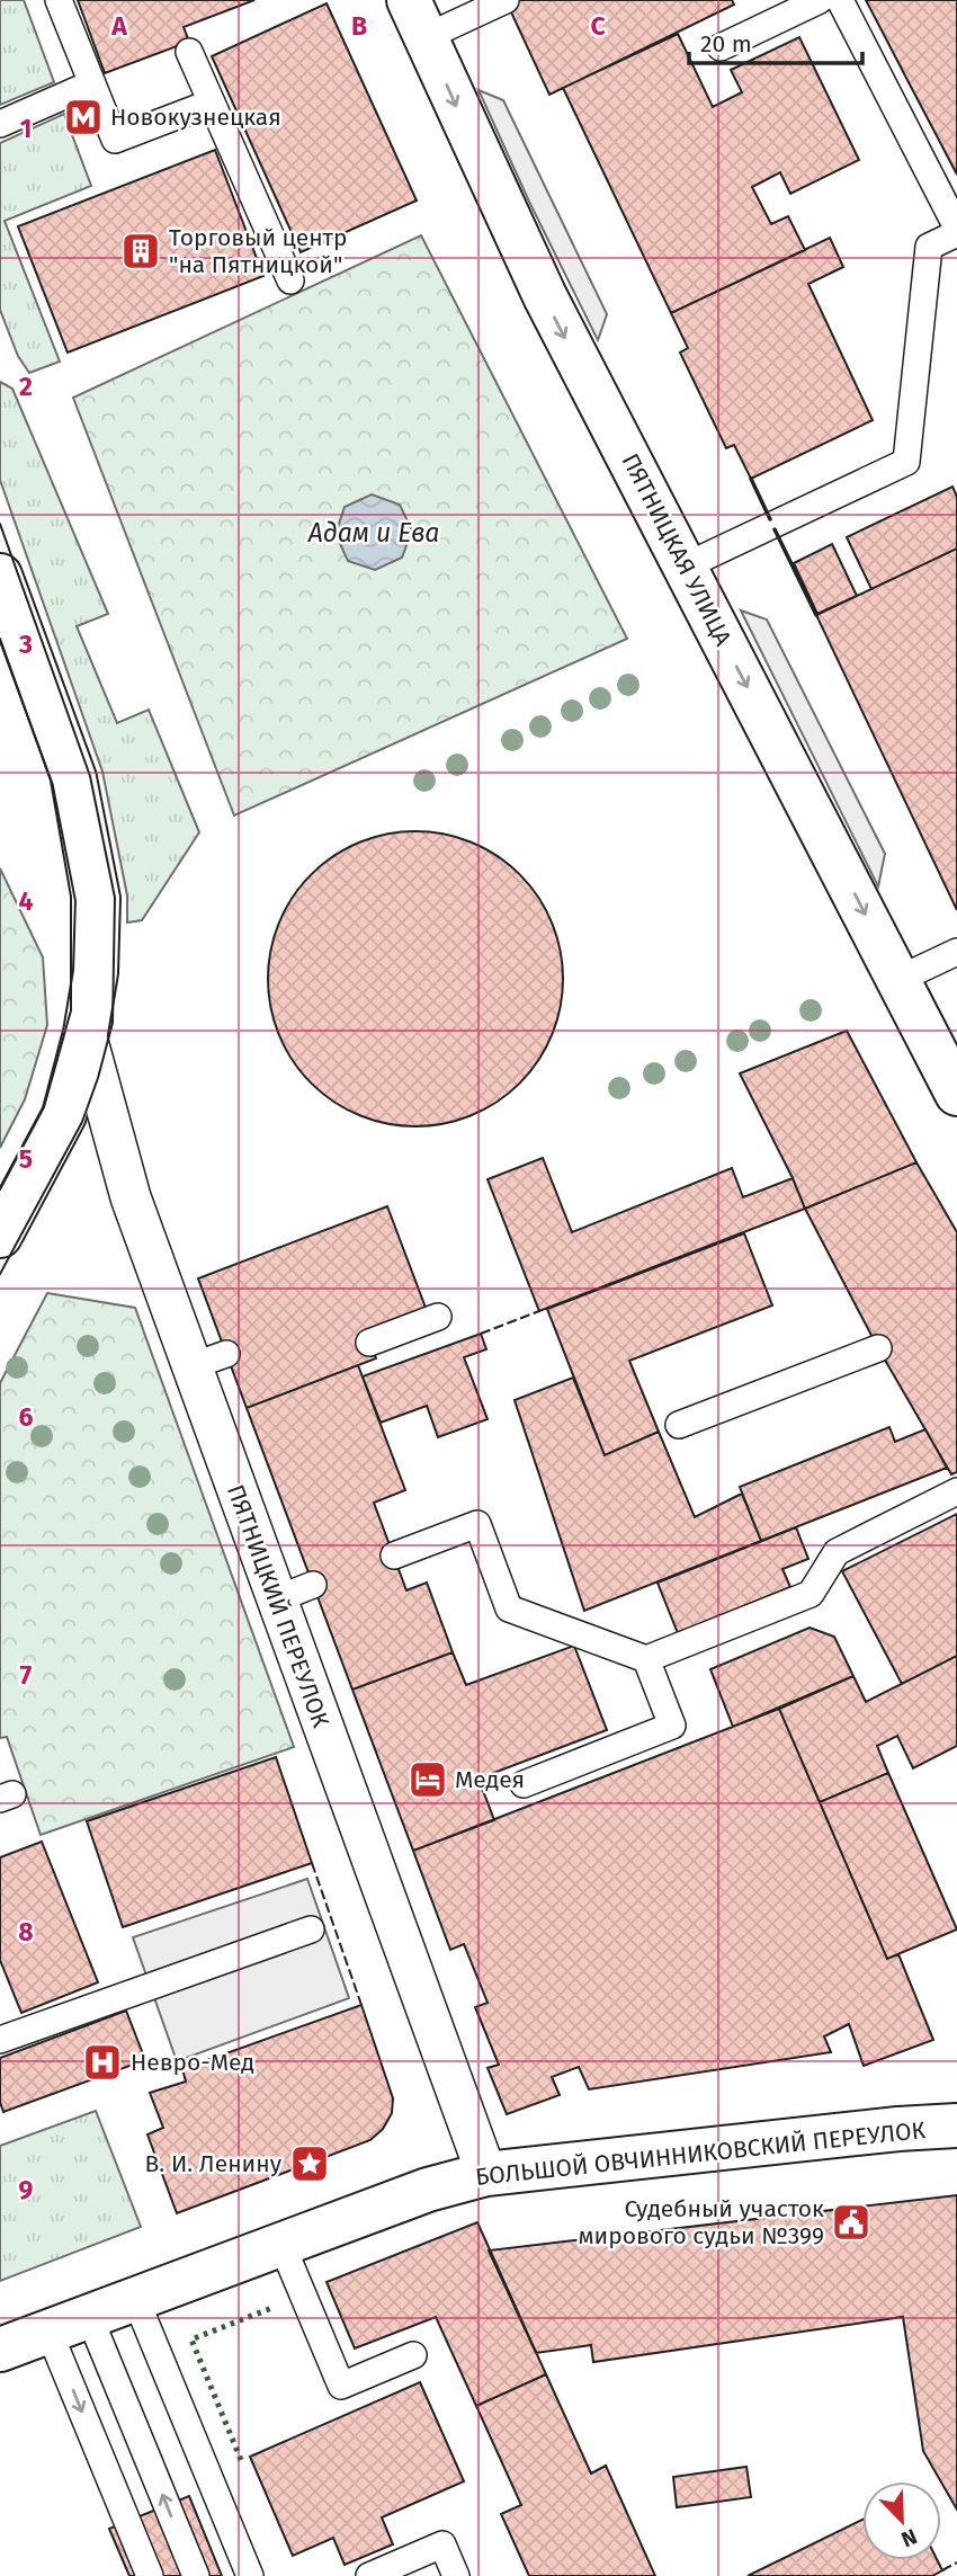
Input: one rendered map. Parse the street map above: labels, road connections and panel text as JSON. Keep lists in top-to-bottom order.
{
  "streets": {
    "street": ["ПЯТНИЦКАЯ УЛИЦА", "ПЯТНИЦКИЙ ПЕРЕУЛОК", "БОЛЬШОЙ ОВЧИННИКОВСКИЙ ПЕРЕУЛОК"]
  },
  "crossings": [
    ["ПЯТНИЦКИЙ ПЕРЕУЛОК", "БОЛЬШОЙ ОВЧИННИКОВСКИЙ ПЕРЕУЛОК"]
  ],
  "one_way": ["ПЯТНИЦКАЯ УЛИЦА"],
  "water": ["Адам и Ева"],
  "places": {
    "metro station": ["Новокузнецкая"],
    "building": ["Торговый центр \"на Пятницкой\""],
    "hotel": ["Медея"],
    "hospital": ["Невро-Мед"],
    "place": ["В. И. Ленину"],
    "public building": ["Судебный участок мирового судьи №399"]
  },
  "scale_bar": "20 m",
  "north": "bottom right",
  "grid": {
    "columns": ["A", "B", "C"],
    "rows": [
      "1",
      "2",
      "3",
      "4",
      "5",
      "6",
      "7",
      "8",
      "9"
    ]
  }
}
